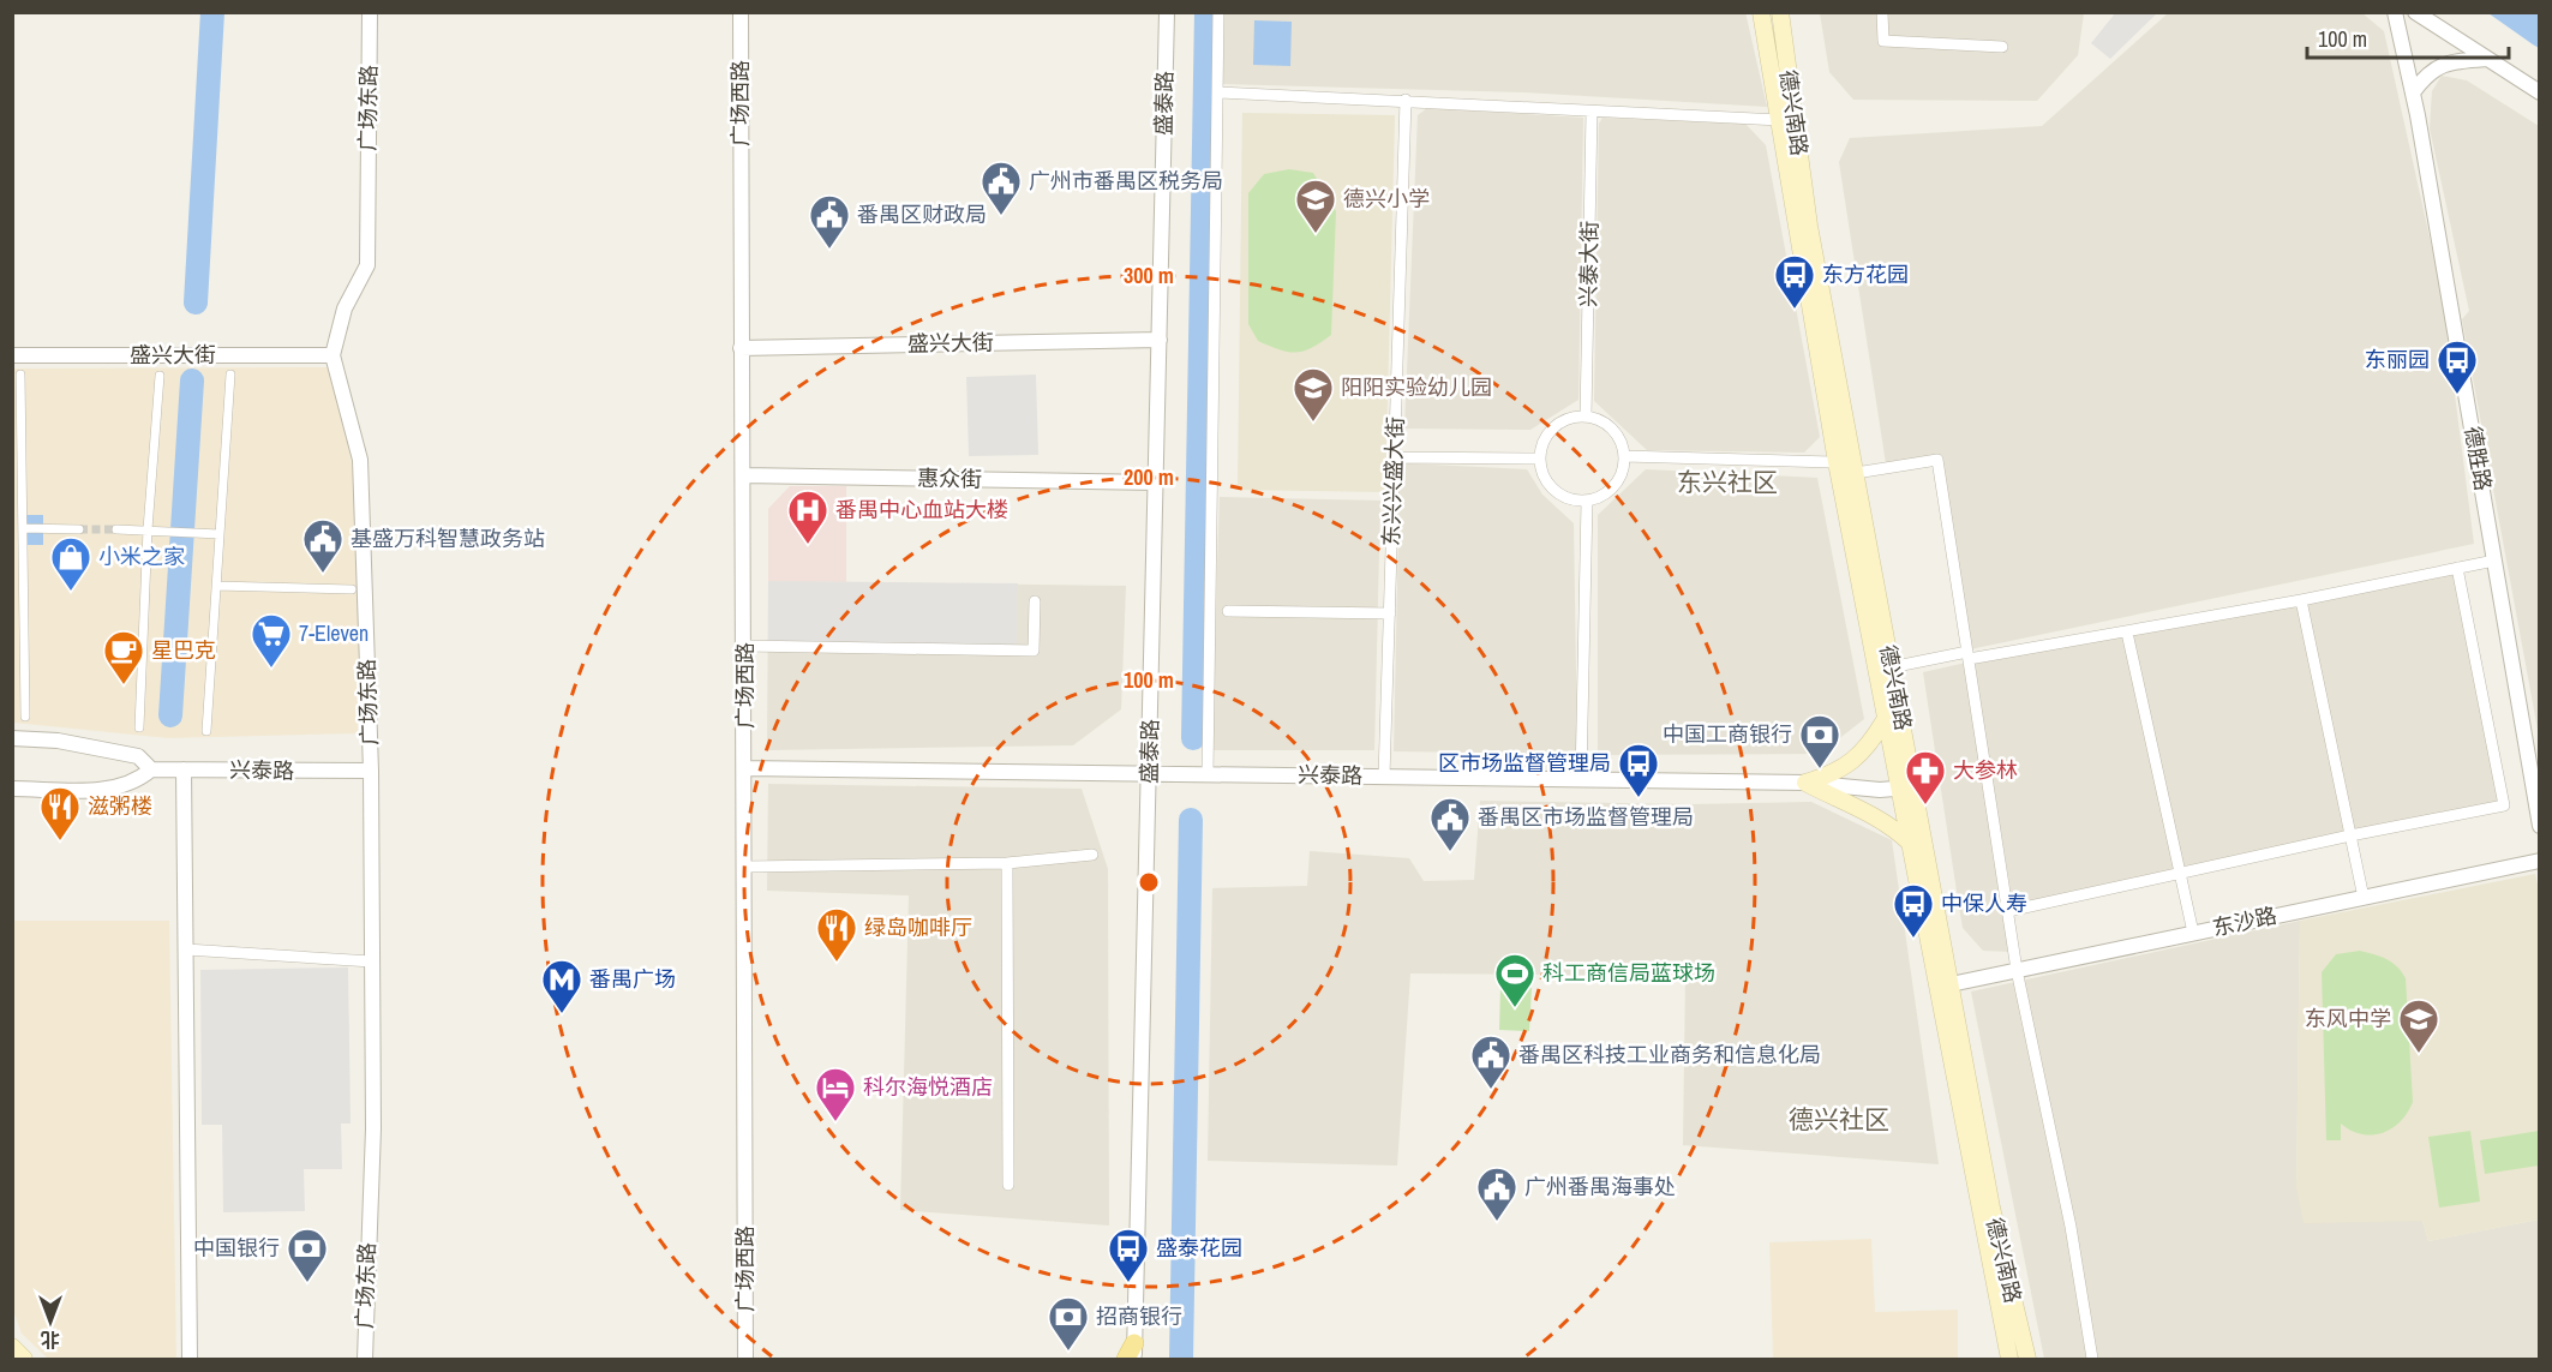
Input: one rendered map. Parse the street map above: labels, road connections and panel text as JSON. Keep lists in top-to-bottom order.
{
  "streets": {
    "main road": ["德兴南路"],
    "street": [
      "广场西路",
      "盛泰路",
      "广场东路",
      "兴泰大街",
      "盛兴大街",
      "德胜路",
      "惠众街",
      "东兴兴盛大街",
      "兴泰路",
      "东沙路"
    ]
  },
  "crossings": [
    ["广场西路", "盛兴大街"],
    ["广场西路", "惠众街"],
    ["广场西路", "兴泰路"],
    ["盛泰路", "盛兴大街"],
    ["盛泰路", "惠众街"],
    ["盛泰路", "兴泰路"],
    ["广场东路", "盛兴大街"],
    ["广场东路", "兴泰路"],
    ["德兴南路", "兴泰路"],
    ["德兴南路", "东沙路"],
    ["东兴兴盛大街", "兴泰路"]
  ],
  "districts": ["东兴社区", "德兴社区"],
  "places": {
    "public building": [
      "广州市番禺区税务局",
      "番禺区财政局",
      "基盛万科智慧政务站",
      "番禺区市场监督管理局",
      "番禺区科技工业商务和信息化局",
      "广州番禺海事处"
    ],
    "school or university": ["德兴小学", "阳阳实验幼儿园", "东风中学"],
    "bus stop": [
      "东方花园",
      "东丽园",
      "区市场监督管理局",
      "中保人寿",
      "盛泰花园"
    ],
    "hospital": ["番禺中心血站大楼"],
    "shop": ["小米之家"],
    "supermarket": ["7-Eleven"],
    "cafe": ["星巴克"],
    "bank": ["中国工商银行", "中国银行", "招商银行"],
    "pharmacy": ["大参林"],
    "restaurant": ["滋粥楼", "绿岛咖啡厅"],
    "sports": ["科工商信局蓝球场"],
    "metro station": ["番禺广场"],
    "hotel": ["科尔海悦酒店"]
  },
  "scale_bar": "100 m",
  "north": "bottom",
  "rings": ["300 m", "200 m", "100 m"]
}
